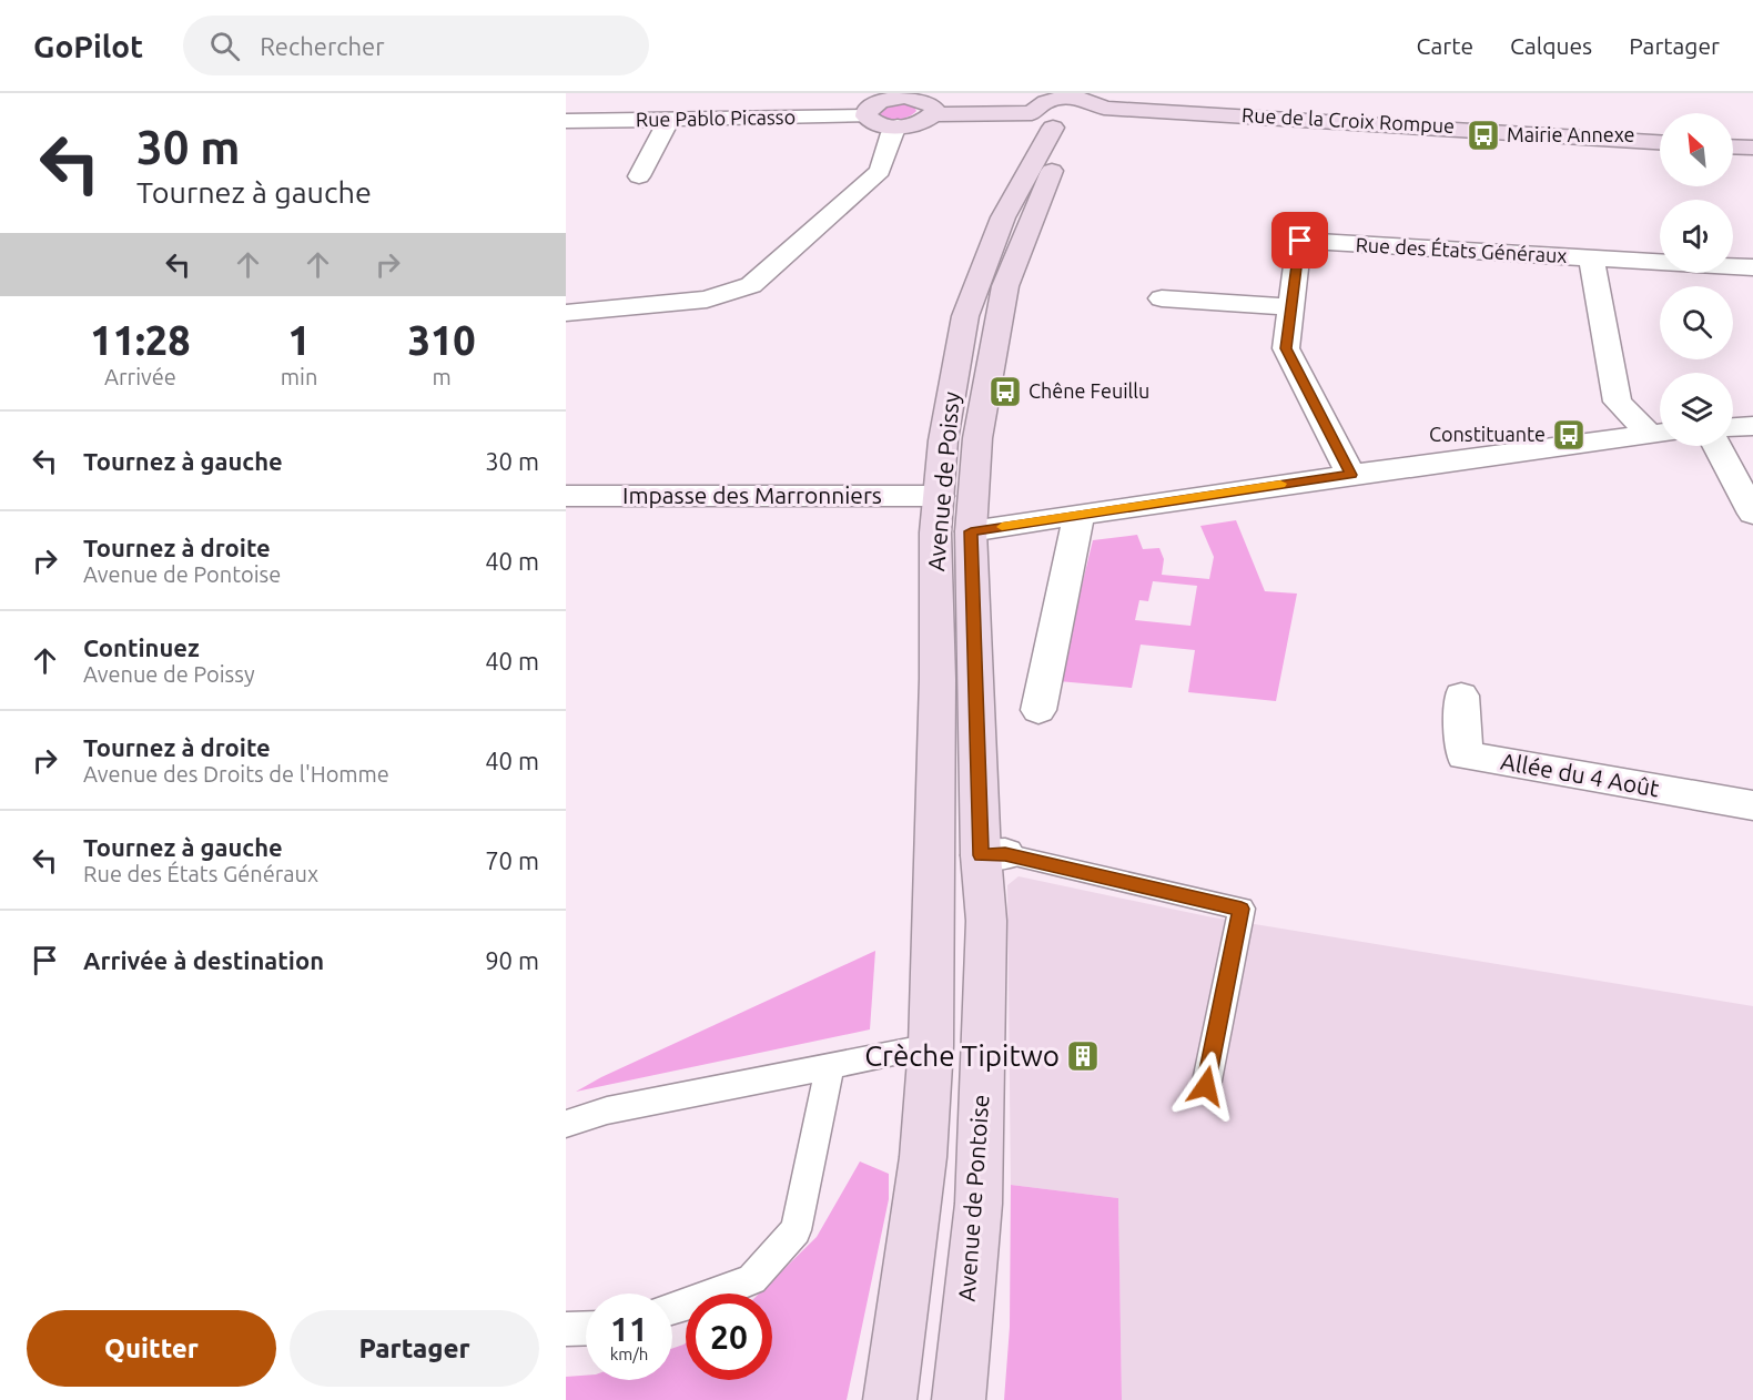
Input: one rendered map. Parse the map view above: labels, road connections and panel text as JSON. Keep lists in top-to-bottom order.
{
  "streets": {
    "street": [
      "Rue Pablo Picasso",
      "Rue de la Croix Rompue",
      "Rue des États Généraux",
      "Avenue de Poissy",
      "Impasse des Marronniers",
      "Allée du 4 Août",
      "Avenue de Pontoise"
    ]
  },
  "crossings": [
    ["Rue de la Croix Rompue", "Avenue de Poissy"],
    ["Avenue de Poissy", "Impasse des Marronniers"],
    ["Avenue de Poissy", "Avenue de Pontoise"]
  ],
  "places": {
    "bus stop": ["Mairie Annexe", "Chêne Feuillu", "Constituante"],
    "building": ["Crèche Tipitwo"]
  },
  "north": "top left",
  "page": {
    "header": "GoPilot",
    "search": "Rechercher",
    "nav": ["Carte", "Calques", "Partager"],
    "turn": ["30 m", "Tournez à gauche"],
    "eta": [
      "11:28",
      "Arrivée",
      "1",
      "min",
      "310",
      "m"
    ],
    "list": [
      {
        "name": "Tournez à gauche",
        "value": "30 m"
      },
      {
        "name": "Tournez à droite",
        "note": "Avenue de Pontoise",
        "value": "40 m"
      },
      {
        "name": "Continuez",
        "note": "Avenue de Poissy",
        "value": "40 m"
      },
      {
        "name": "Tournez à droite",
        "note": "Avenue des Droits de l'Homme",
        "value": "40 m"
      },
      {
        "name": "Tournez à gauche",
        "note": "Rue des États Généraux",
        "value": "70 m"
      },
      {
        "name": "Arrivée à destination",
        "value": "90 m"
      }
    ],
    "speed": "11 km/h",
    "limit": "20",
    "buttons": ["Quitter", "Partager"]
  }
}
